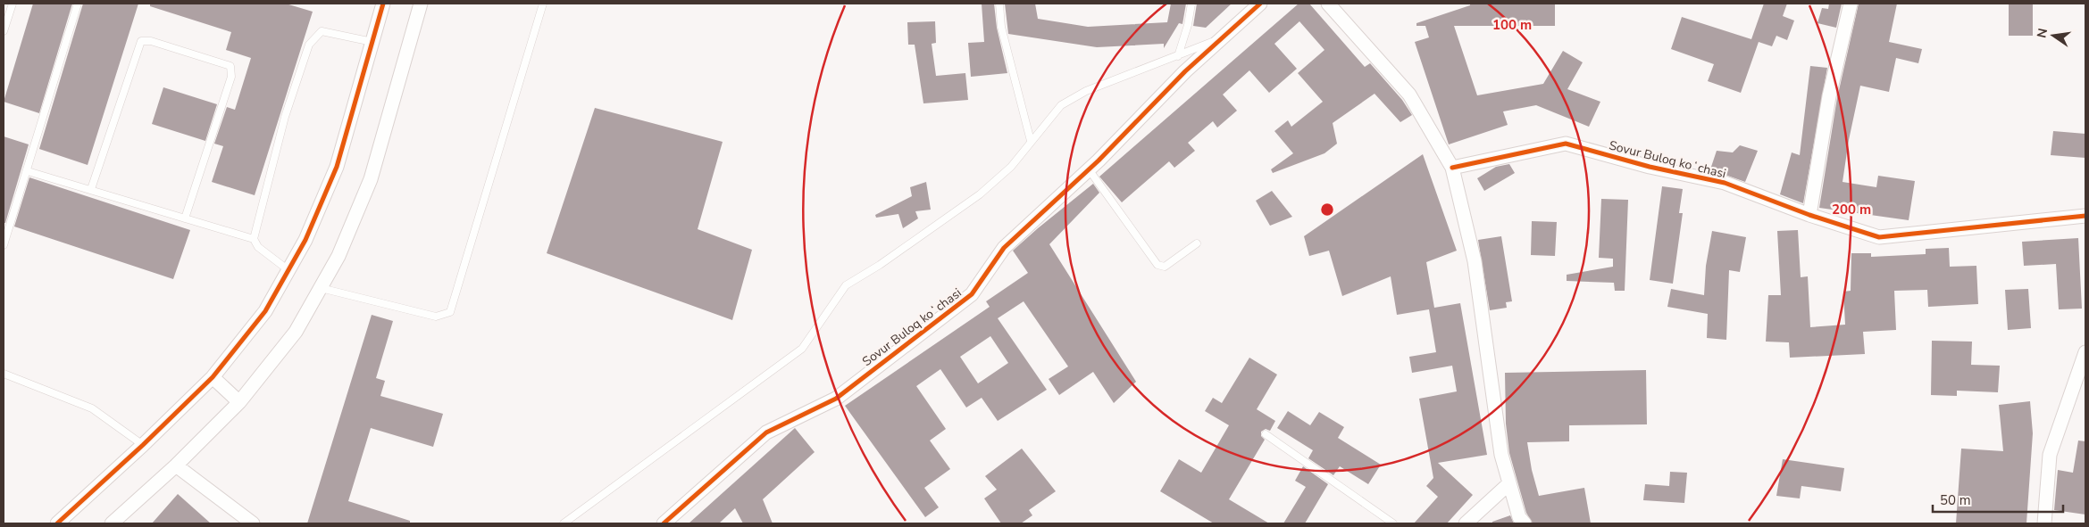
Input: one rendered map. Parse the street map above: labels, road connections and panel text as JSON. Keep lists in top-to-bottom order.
{
  "streets": {
    "street": ["Sovur Buloq koʻchasi"]
  },
  "scale_bar": "50 m",
  "north": "left",
  "rings": ["100 m", "200 m"]
}
